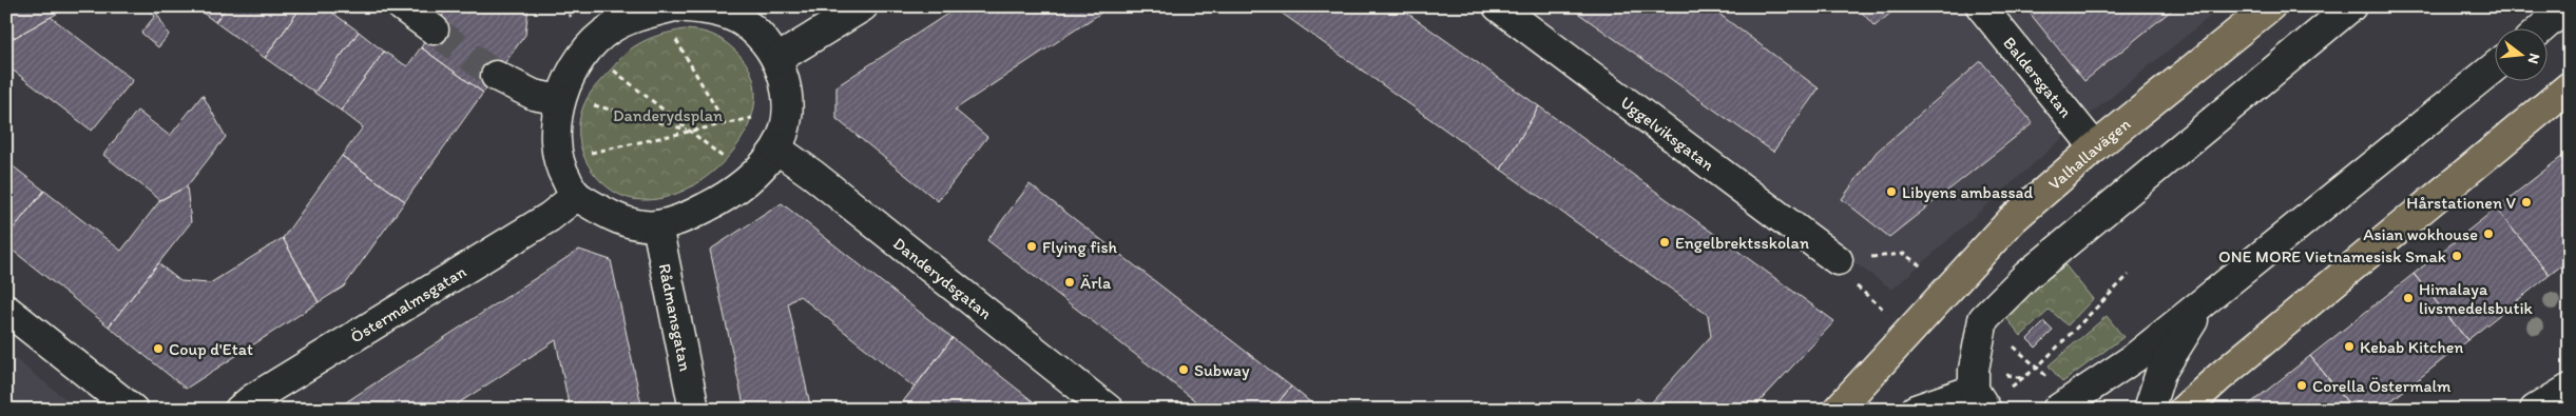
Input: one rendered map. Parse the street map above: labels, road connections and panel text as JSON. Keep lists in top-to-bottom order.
{
  "streets": {
    "main road": ["Valhallavägen"],
    "street": [
      "Baldersgatan",
      "Uggelviksgatan",
      "Danderydsgatan",
      "Östermalmsgatan",
      "Rådmansgatan"
    ]
  },
  "crossings": [
    ["Baldersgatan", "Valhallavägen"]
  ],
  "parks": ["Danderydsplan"],
  "places": [
    "Libyens ambassad",
    "Hårstationen V",
    "Asian wokhouse",
    "Engelbrektsskolan",
    "Flying fish",
    "ONE MORE Vietnamesisk Smak",
    "Ärla",
    "Himalaya livsmedelsbutik",
    "Kebab Kitchen",
    "Coup d'Etat",
    "Subway",
    "Corella Östermalm"
  ],
  "north": "right"
}
